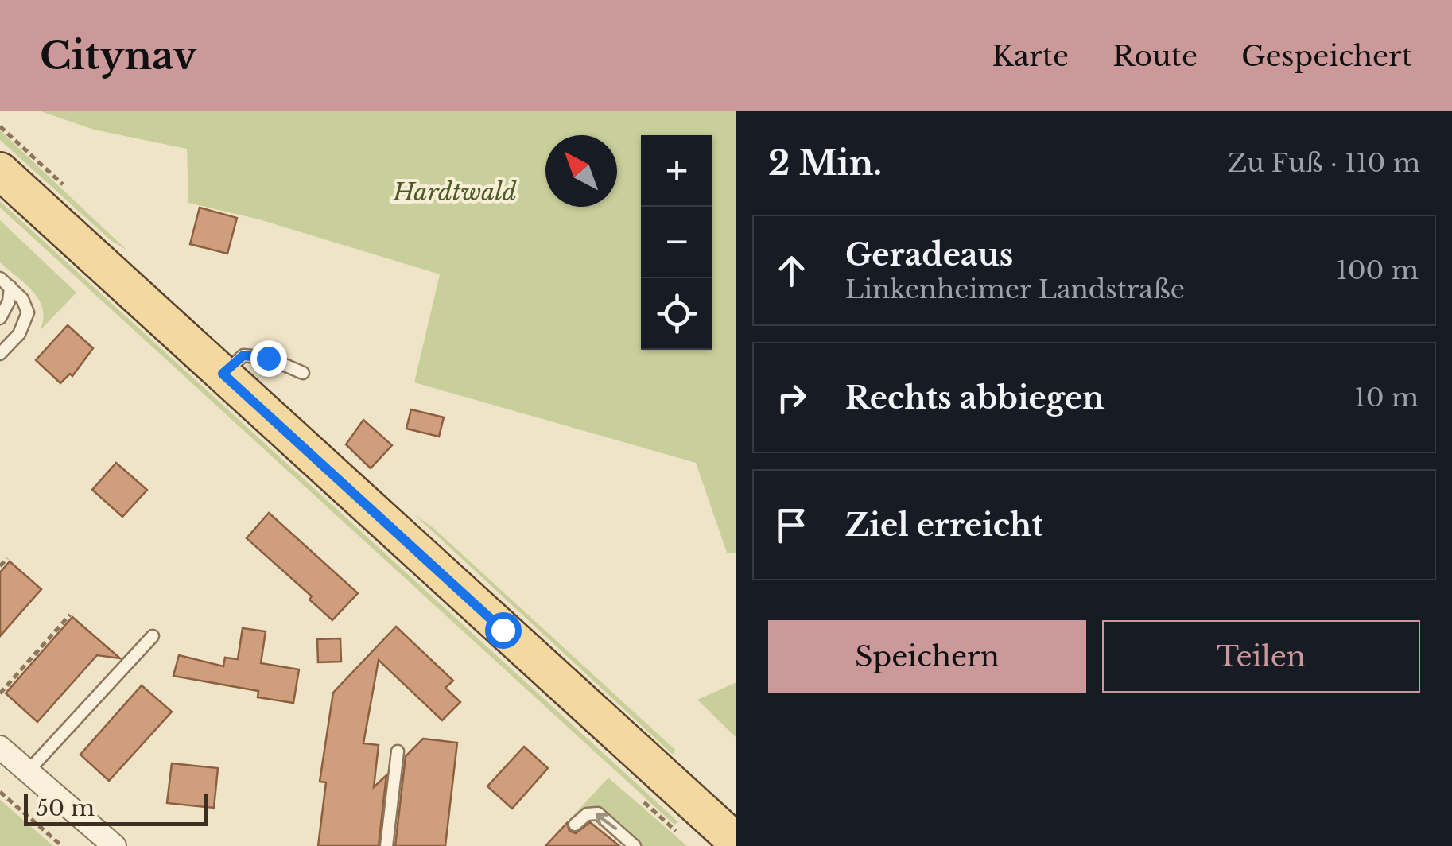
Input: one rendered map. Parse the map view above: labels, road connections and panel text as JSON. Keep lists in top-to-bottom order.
{
  "parks": ["Hardtwald"],
  "scale_bar": "50 m",
  "north": "top left",
  "page": {
    "header": "Citynav",
    "nav": ["Karte", "Route", "Gespeichert"],
    "heading": ["2 Min.", "Zu Fuß · 110 m"],
    "map_buttons": ["+", "−"],
    "list": [
      ["Geradeaus", "Linkenheimer Landstraße", "100 m"],
      ["Rechts abbiegen", "10 m"],
      "Ziel erreicht"
    ],
    "buttons": ["Speichern", "Teilen"],
    "scale": "50 m"
  }
}
